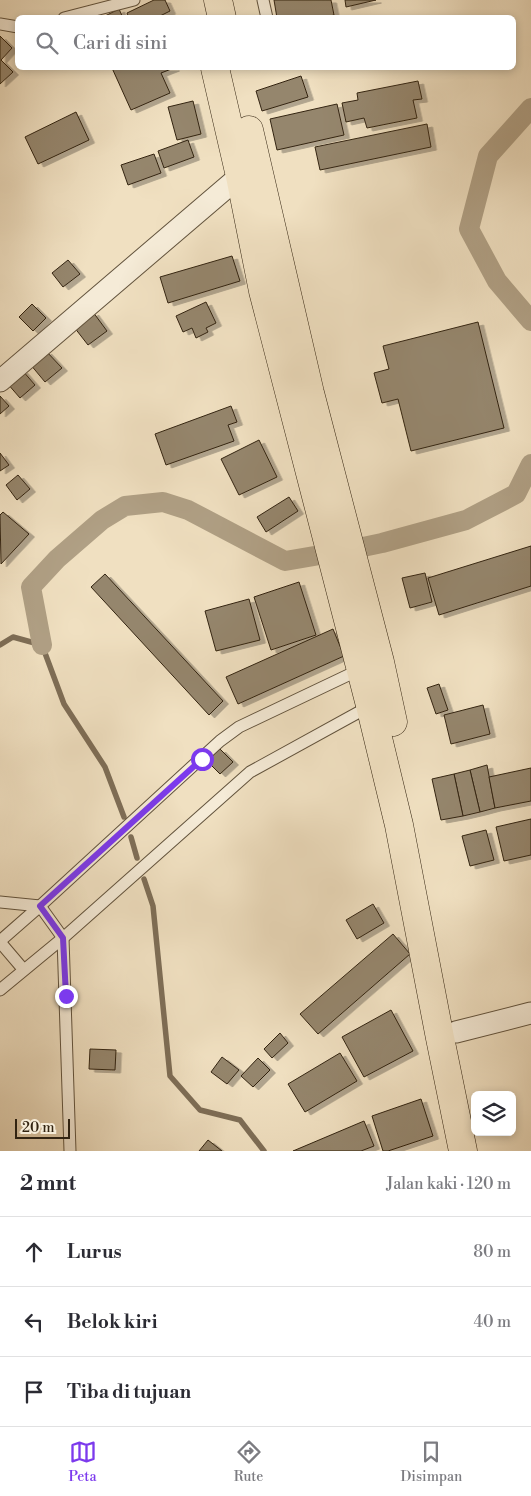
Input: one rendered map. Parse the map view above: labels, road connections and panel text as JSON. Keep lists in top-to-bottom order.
{
  "scale_bar": "20 m",
  "page": {
    "search": "Cari di sini",
    "scale": "20 m",
    "heading": ["2 mnt", "Jalan kaki · 120 m"],
    "list": [
      ["Lurus", "80 m"],
      ["Belok kiri", "40 m"],
      "Tiba di tujuan"
    ],
    "nav": ["Peta", "Rute", "Disimpan"]
  }
}
